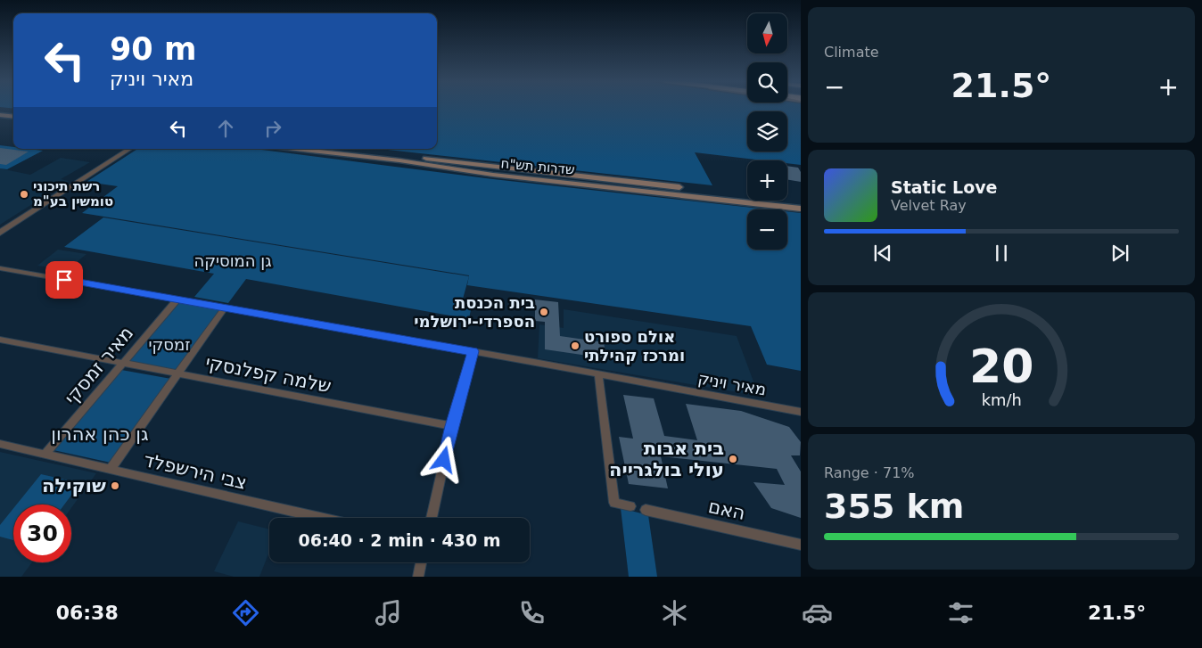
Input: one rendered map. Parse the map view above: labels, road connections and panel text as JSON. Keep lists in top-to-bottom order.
{
  "streets": {
    "main road": ["שדרות תש\"ח"],
    "street": [
      "מאיר זמסקי",
      "שלמה קפלנסקי",
      "מאיר ויניק",
      "צבי הירשפלד",
      "האם"
    ]
  },
  "crossings": [
    ["מאיר זמסקי", "שלמה קפלנסקי"],
    ["מאיר זמסקי", "מאיר ויניק"],
    ["מאיר זמסקי", "צבי הירשפלד"]
  ],
  "parks": ["גן המוסיקה", "זמסקי", "גן כהן אהרון"],
  "places": [
    "רשת תיכוני טומשין בע\"מ",
    "בית הכנסת הספרדי-ירושלמי",
    "אולם ספורט ומרכז קהילתי",
    "בית אבות עולי בולגרייה",
    "שוקילה"
  ],
  "north": "bottom",
  "page": {
    "tile": [
      "Climate",
      ["Range · 71%", "355 km"]
    ],
    "map_buttons": ["+", "−"],
    "turn": ["90 m", "מאיר ויניק"],
    "heat": ["−", "21.5°", "+"],
    "song": ["Static Love", "Velvet Ray"],
    "limit": "30",
    "trip": "06:40 · 2 min · 430 m",
    "tabs": ["06:38", "21.5°"],
    "gauge": ["20", "km/h"]
  }
}
